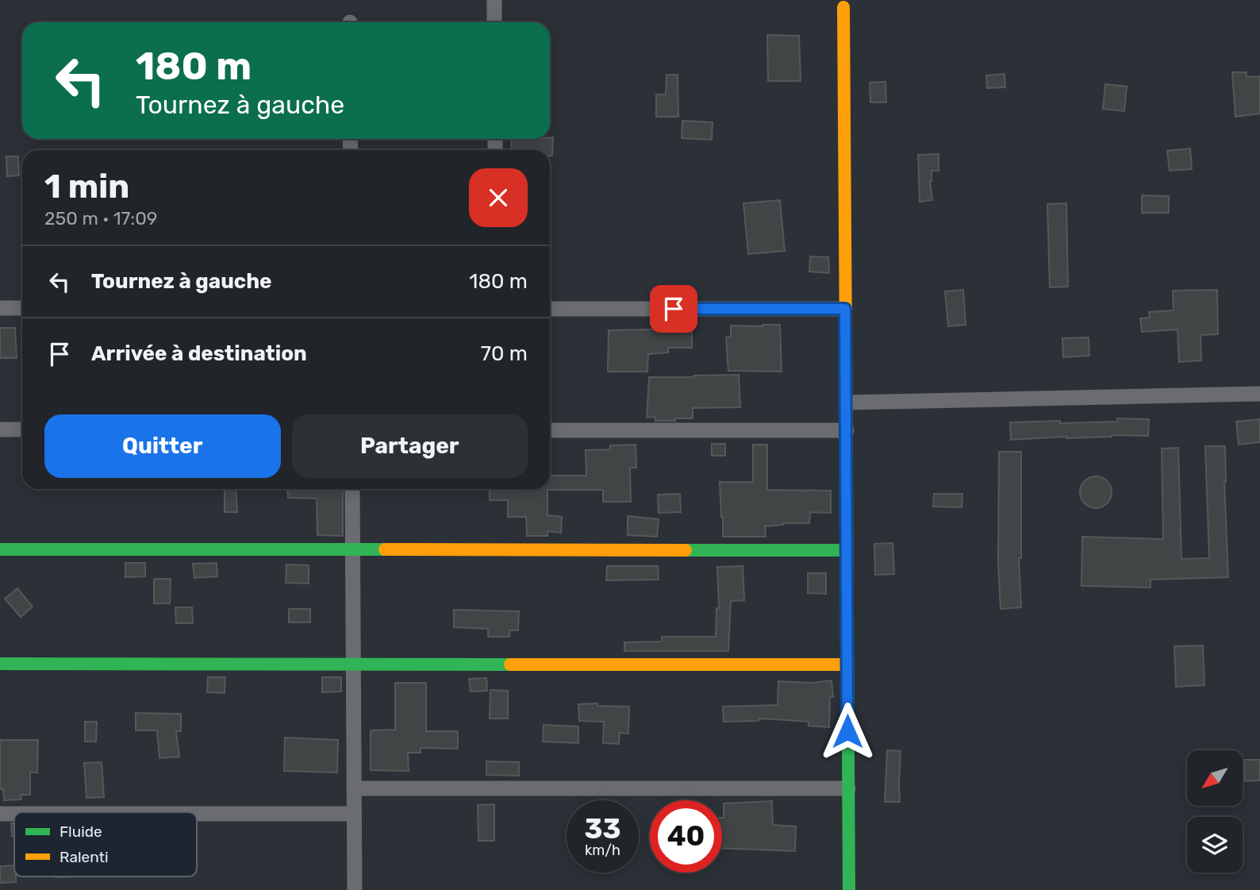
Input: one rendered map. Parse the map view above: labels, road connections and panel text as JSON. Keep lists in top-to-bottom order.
{
  "legend": ["Fluide", "Ralenti"],
  "north": "bottom left",
  "page": {
    "turn": ["180 m", "Tournez à gauche"],
    "heading": ["1 min", "250 m · 17:09"],
    "list": [
      {
        "name": "Tournez à gauche",
        "value": "180 m"
      },
      {
        "name": "Arrivée à destination",
        "value": "70 m"
      }
    ],
    "buttons": ["Quitter", "Partager"],
    "speed": "33 km/h",
    "limit": "40"
  }
}
